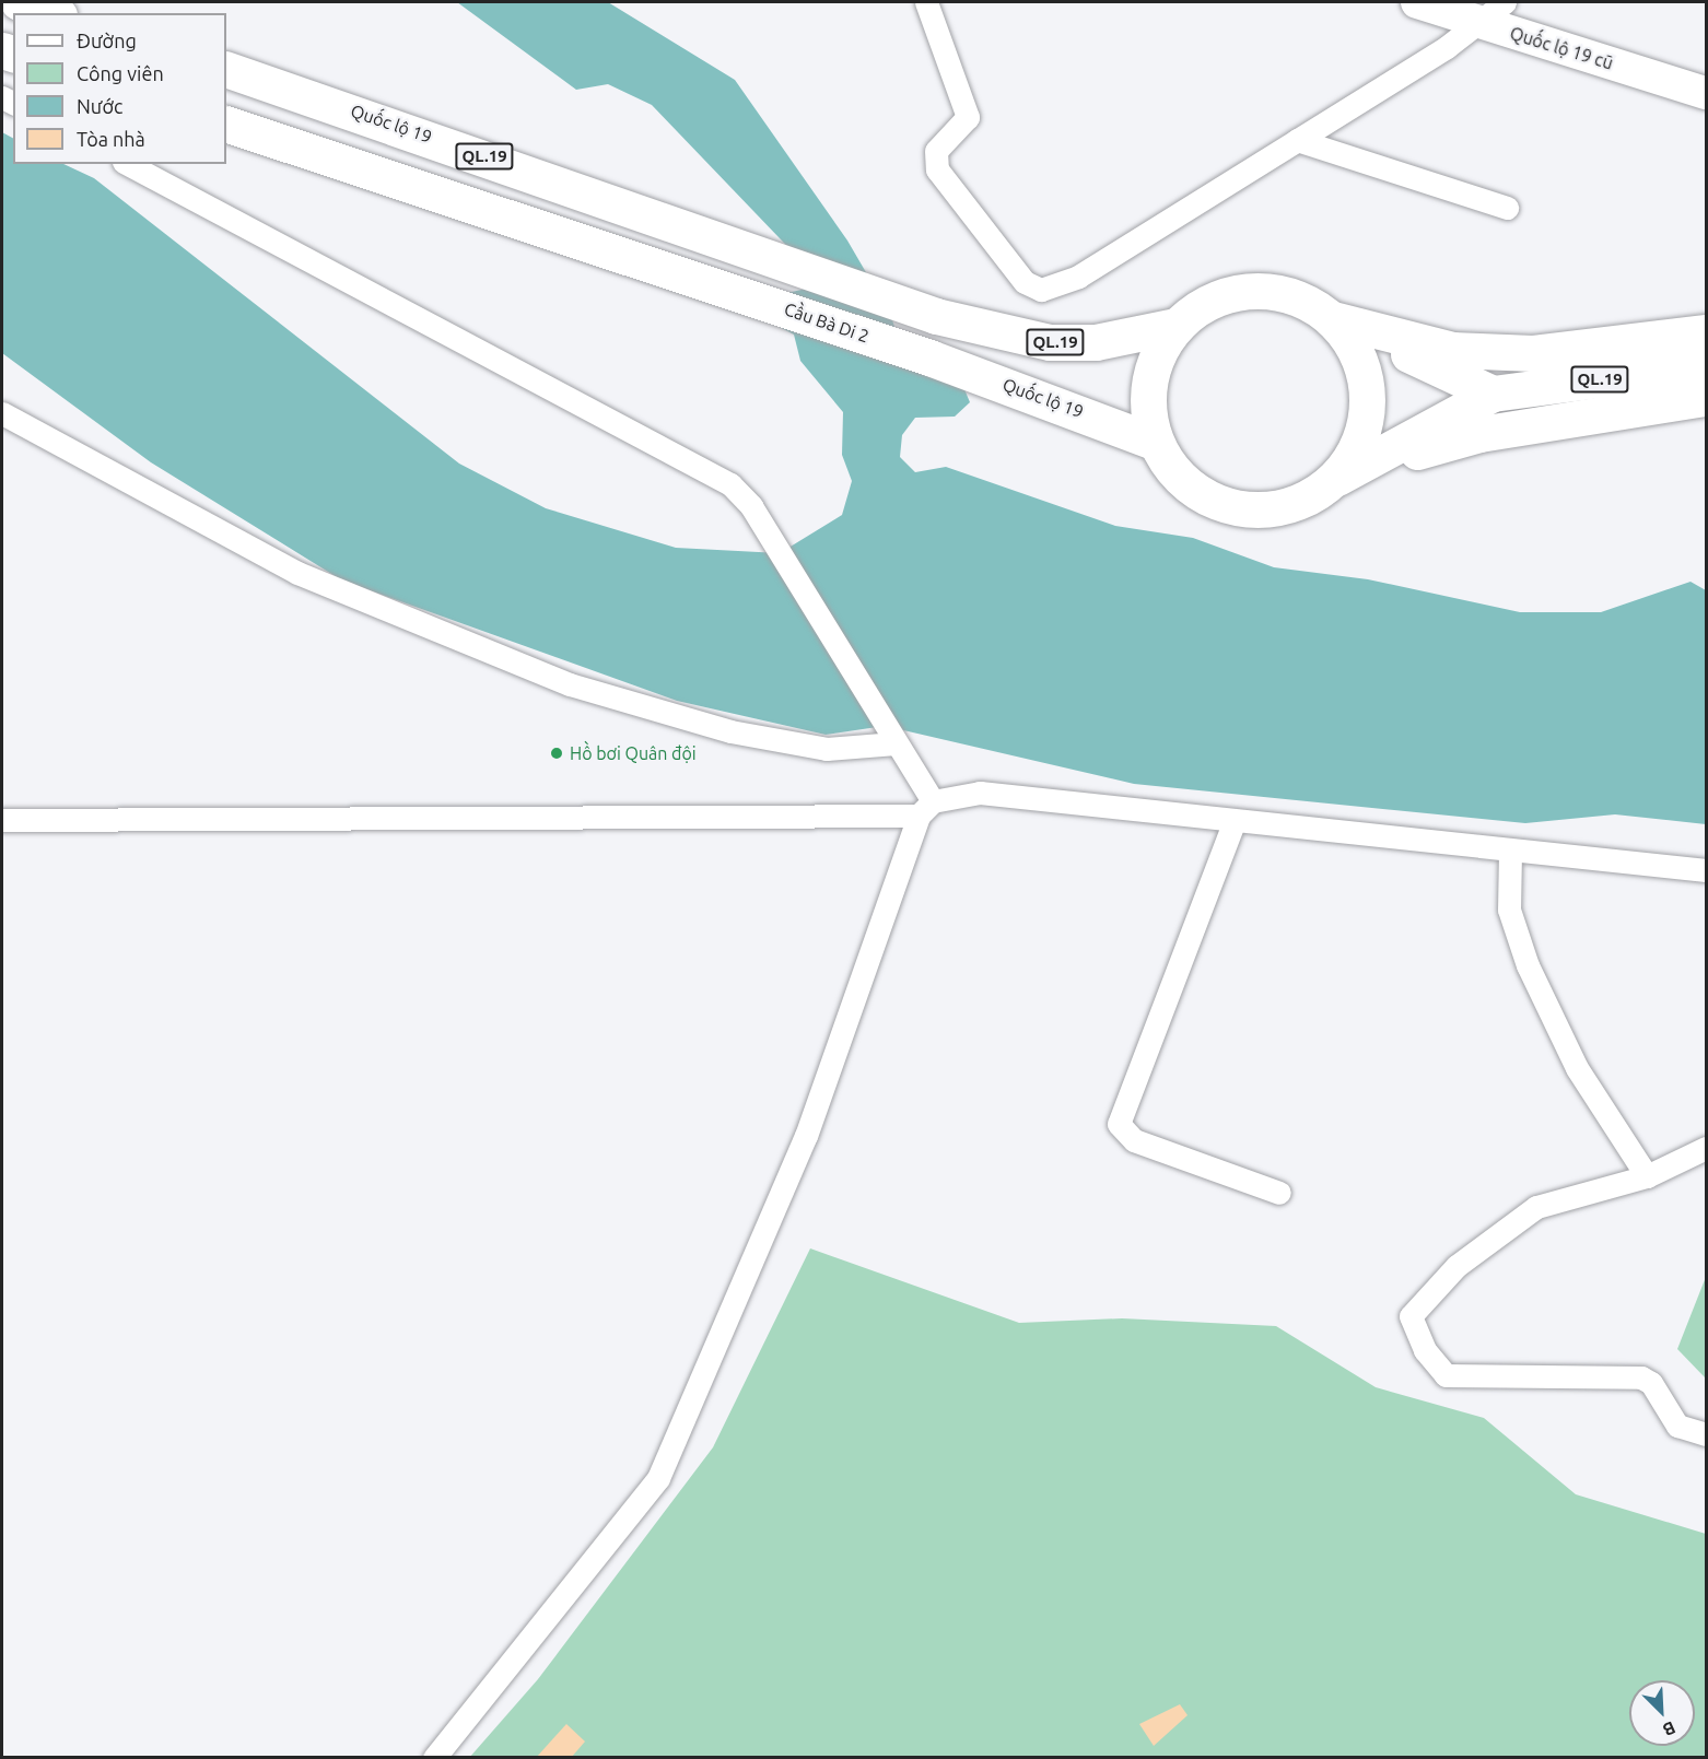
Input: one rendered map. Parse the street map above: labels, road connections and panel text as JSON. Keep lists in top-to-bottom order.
{
  "streets": {
    "highway": ["Quốc lộ 19", "QL.19", "Cầu Bà Di 2"],
    "street": ["Quốc lộ 19 cũ"]
  },
  "crossings": [
    ["Quốc lộ 19", "QL.19"],
    ["Quốc lộ 19", "Cầu Bà Di 2"]
  ],
  "places": ["Hồ bơi Quân đội"],
  "legend": [
    "Đường",
    "Công viên",
    "Nước",
    "Tòa nhà"
  ],
  "north": "bottom right"
}
